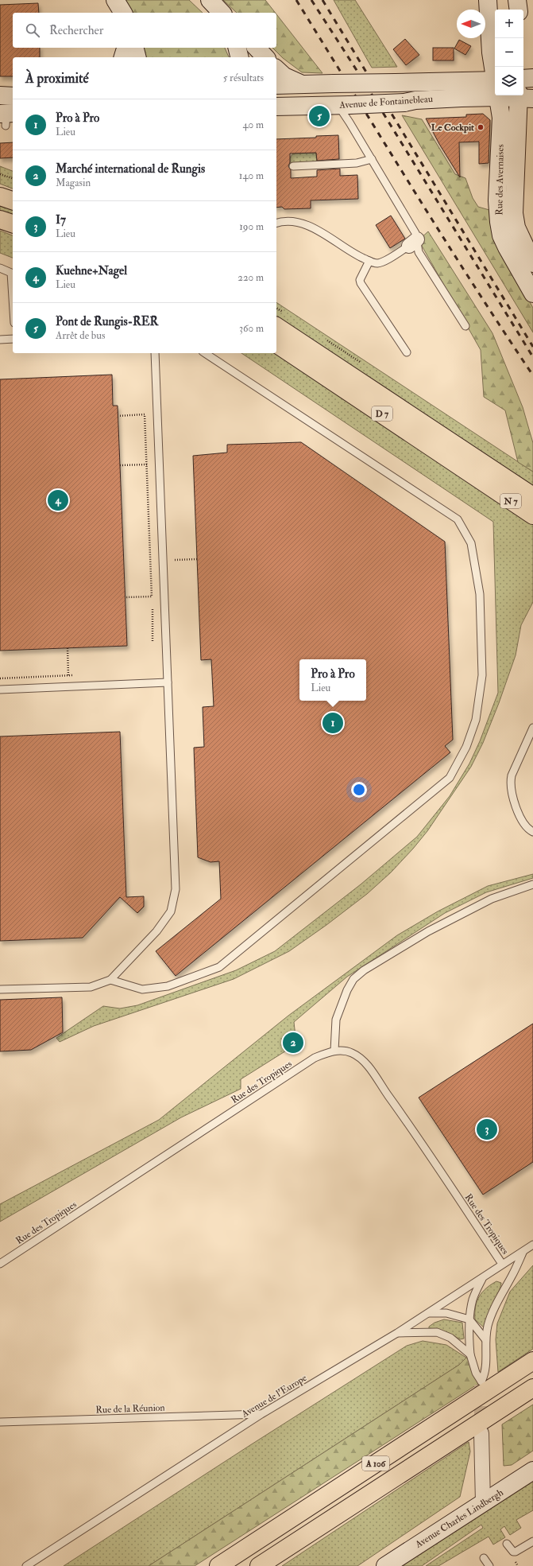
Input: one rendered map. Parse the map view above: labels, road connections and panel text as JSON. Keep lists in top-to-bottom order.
{
  "streets": {
    "highway": ["D 7", "N 7", "A 106"],
    "main road": ["Avenue de Fontainebleau", "Rue des Avernaises", "Avenue Charles Lindbergh"],
    "lane": ["Rue des Tropiques", "Avenue de l'Europe", "Rue de la Réunion"]
  },
  "crossings": [
    ["D 7", "N 7"],
    ["Rue des Tropiques", "Avenue de l'Europe"],
    ["Avenue de l'Europe", "Rue de la Réunion"]
  ],
  "places": ["Le Cockpit"],
  "north": "left",
  "page": {
    "map_buttons": ["+", "−"],
    "search": "Rechercher",
    "heading": ["À proximité", "5 résultats"],
    "list": [
      {
        "mark": "1",
        "name": "Pro à Pro",
        "note": "Lieu",
        "value": "40 m"
      },
      {
        "mark": "2",
        "name": "Marché international de Rungis",
        "note": "Magasin",
        "value": "140 m"
      },
      {
        "mark": "3",
        "name": "I7",
        "note": "Lieu",
        "value": "190 m"
      },
      {
        "mark": "4",
        "name": "Kuehne+Nagel",
        "note": "Lieu",
        "value": "220 m"
      },
      {
        "mark": "5",
        "name": "Pont de Rungis-RER",
        "note": "Arrêt de bus",
        "value": "360 m"
      }
    ],
    "pins": [
      "5",
      "4",
      "1",
      "2",
      "3"
    ],
    "popup": ["Pro à Pro", "Lieu"]
  }
}
